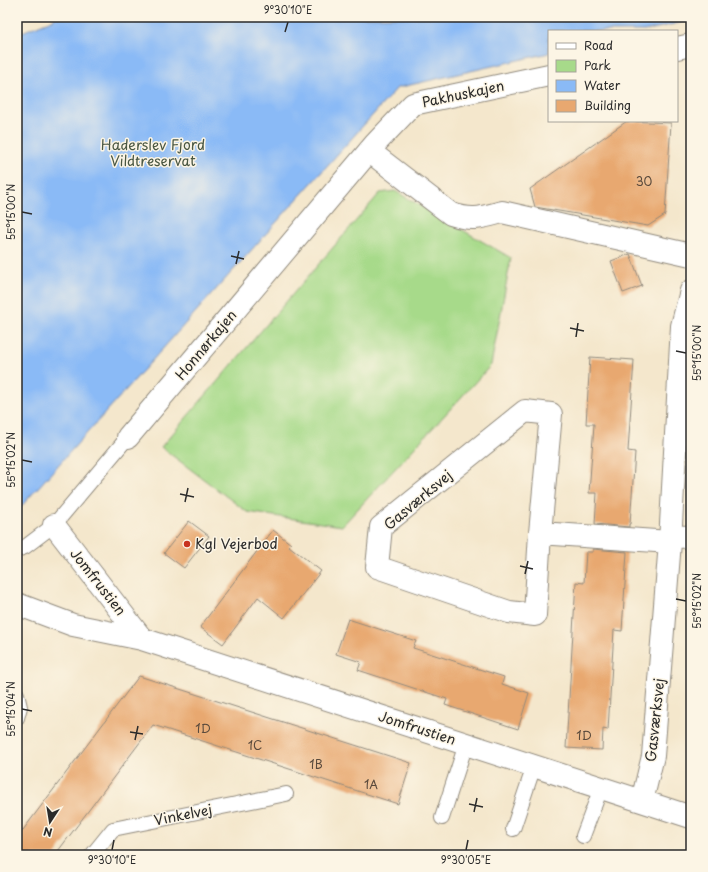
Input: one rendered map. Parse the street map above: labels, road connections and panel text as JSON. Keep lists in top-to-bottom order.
{
  "streets": {
    "street": [
      "Pakhuskajen",
      "Honnørkajen",
      "Gasværksvej",
      "Jomfrustien"
    ],
    "lane": ["Vinkelvej"]
  },
  "crossings": [
    ["Pakhuskajen", "Honnørkajen"],
    ["Honnørkajen", "Jomfrustien"],
    ["Gasværksvej", "Jomfrustien"]
  ],
  "parks": ["Haderslev Fjord Vildtreservat"],
  "places": ["Kgl Vejerbod"],
  "house_numbers": [
    "30",
    "1D",
    "1D",
    "1C",
    "1B",
    "1A"
  ],
  "legend": [
    "Road",
    "Park",
    "Water",
    "Building"
  ],
  "north": "bottom",
  "coordinates": [
    "9°30'10\"E",
    "55°15'00\"N",
    "55°15'02\"N",
    "55°15'04\"N",
    "9°30'05\"E"
  ]
}
